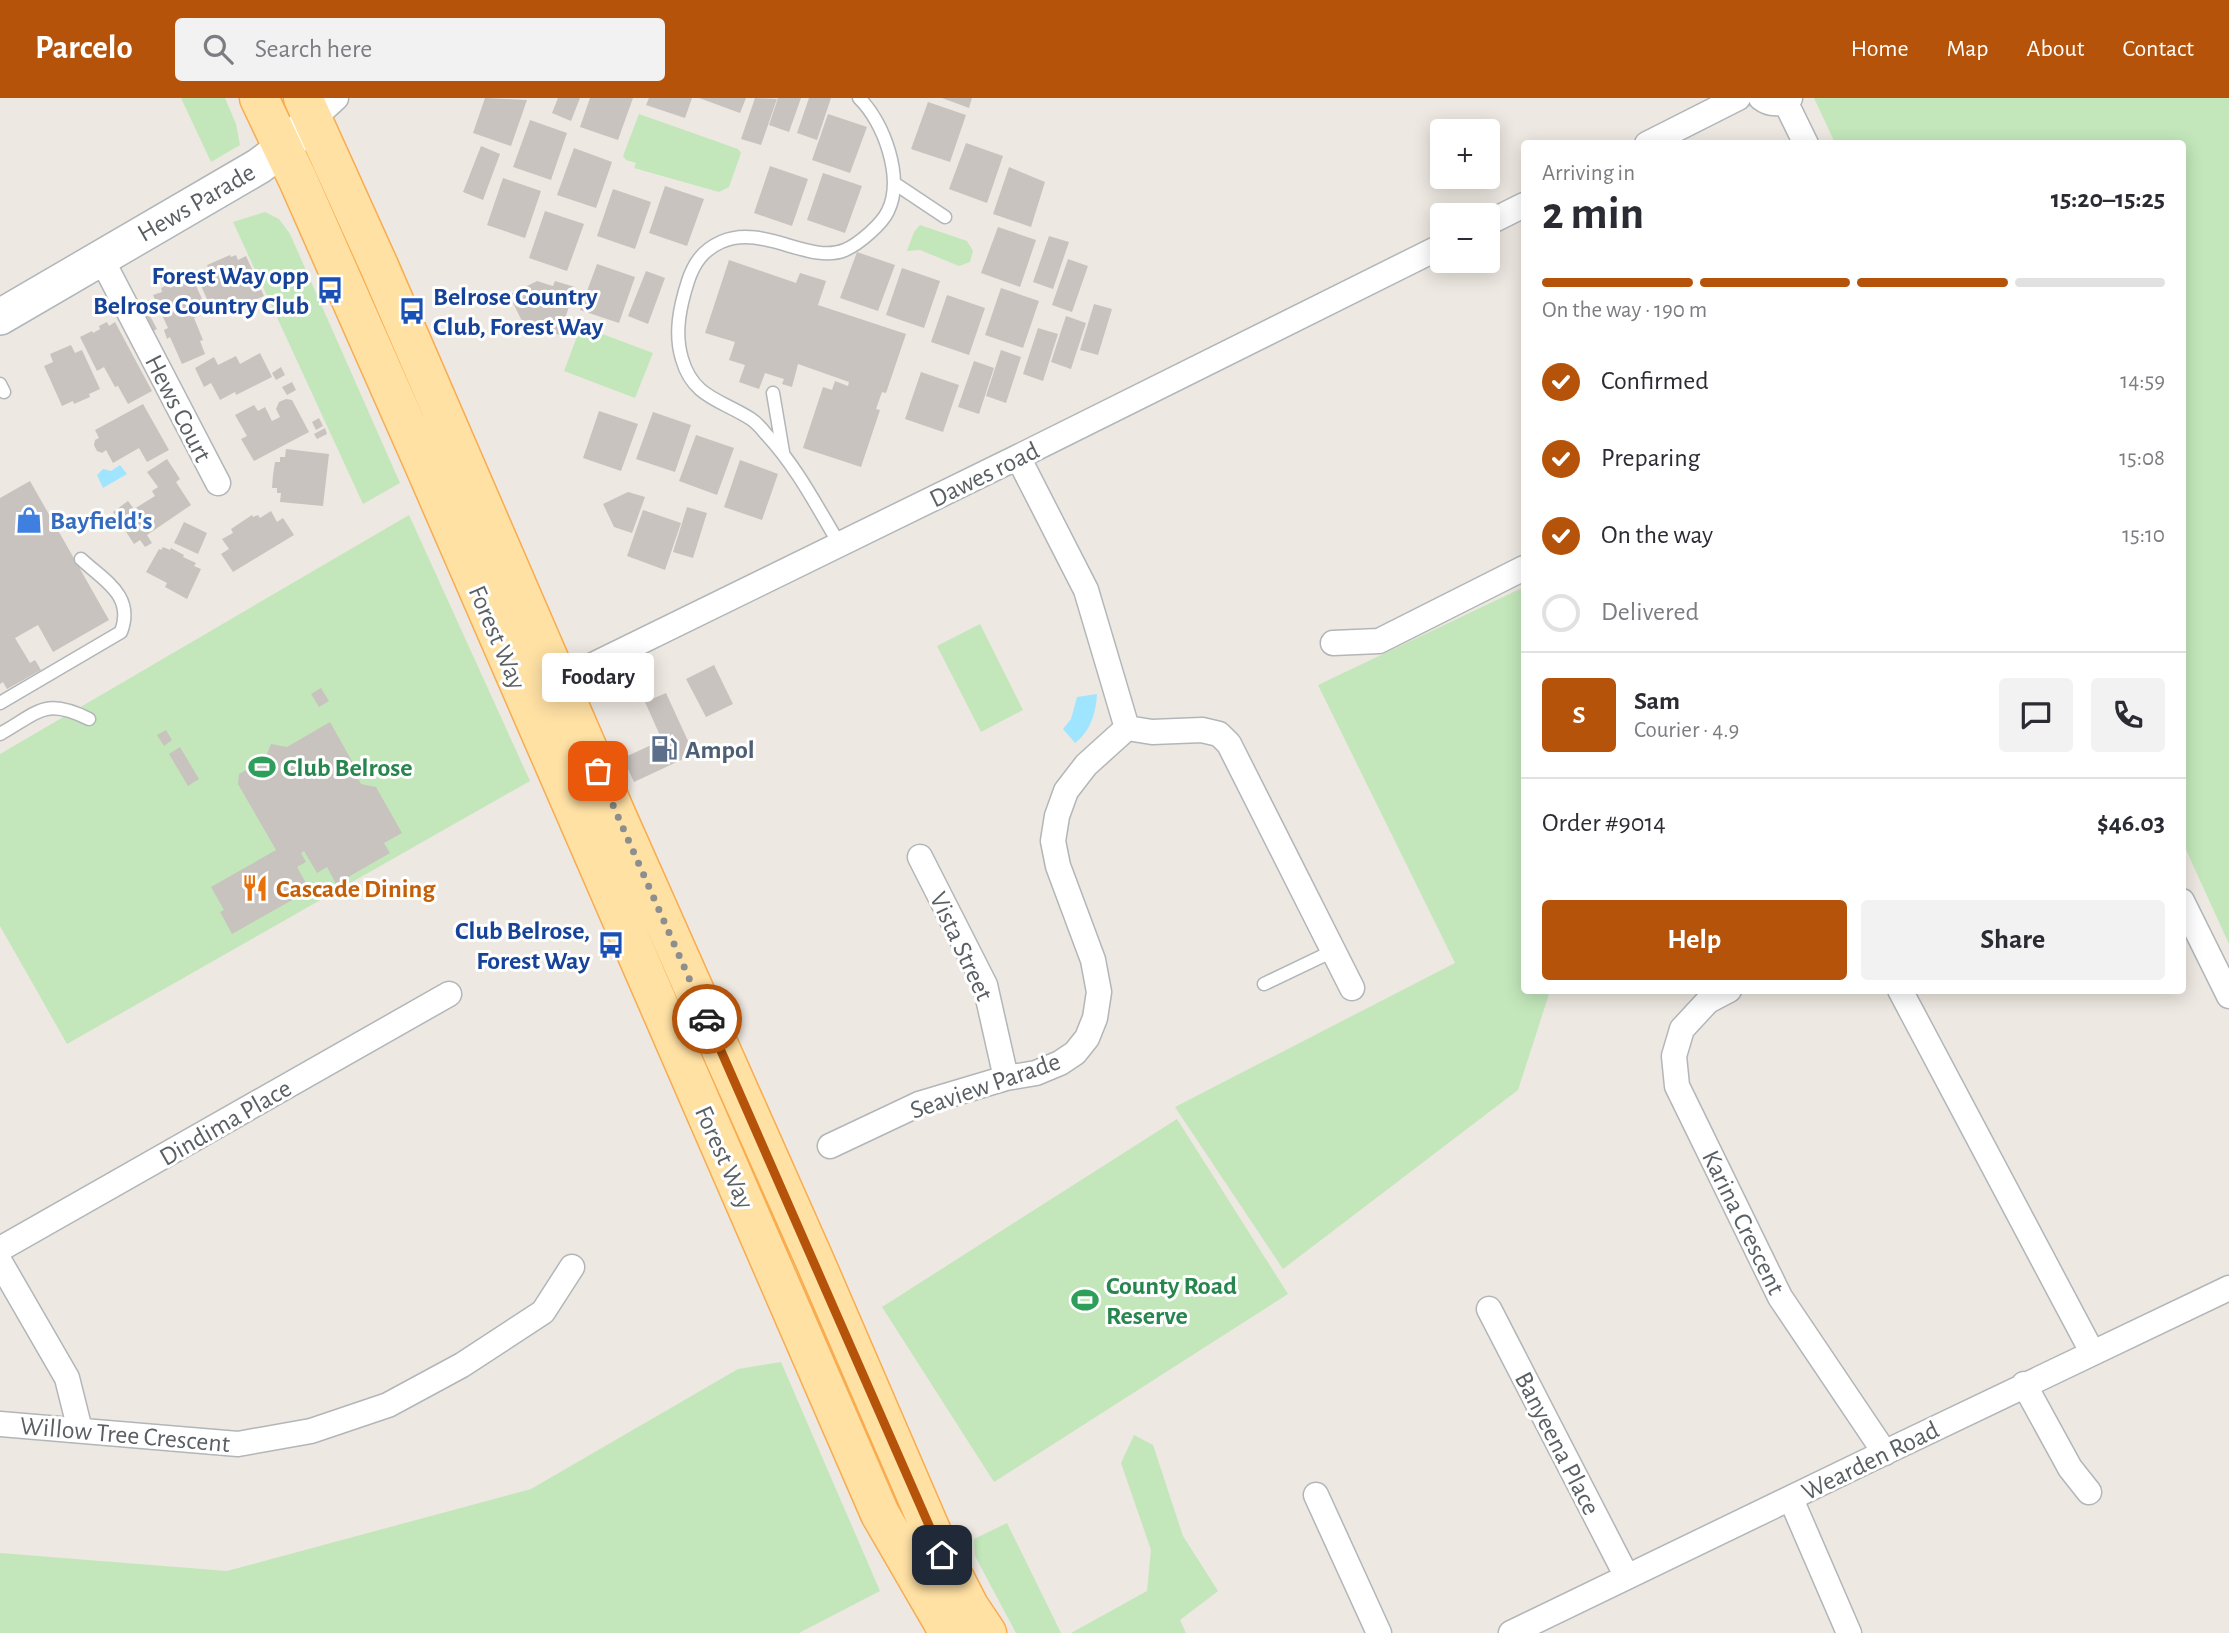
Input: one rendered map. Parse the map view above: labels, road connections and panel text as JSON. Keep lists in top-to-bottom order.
{
  "streets": {
    "main road": ["Forest Way"],
    "street": [
      "Hews Parade",
      "Hews Court",
      "Dawes road",
      "Vista Street",
      "Seaview Parade",
      "Dindima Place",
      "Karina Crescent",
      "Willow Tree Crescent",
      "Banyeena Place",
      "Wearden Road"
    ]
  },
  "crossings": [
    ["Hews Parade", "Hews Court"],
    ["Hews Parade", "Forest Way"],
    ["Dawes road", "Forest Way"],
    ["Vista Street", "Seaview Parade"],
    ["Karina Crescent", "Wearden Road"],
    ["Banyeena Place", "Wearden Road"]
  ],
  "places": {
    "bus stop": ["Forest Way opp Belrose Country Club", "Belrose Country Club, Forest Way", "Club Belrose, Forest Way"],
    "shop": ["Bayfield's"],
    "fuel station": ["Ampol"],
    "sports": ["Club Belrose", "County Road Reserve"],
    "other": ["Foodary"],
    "restaurant": ["Cascade Dining"]
  },
  "page": {
    "header": "Parcelo",
    "search": "Search here",
    "nav": [
      "Home",
      "Map",
      "About",
      "Contact"
    ],
    "map_buttons": ["+", "−"],
    "heading": ["2 min", "Arriving in", "15:20–15:25"],
    "panel": [
      "Sam",
      "Courier · 4.9",
      "Order #9014",
      "$46.03"
    ],
    "bar": "On the way · 190 m",
    "list": [
      ["Confirmed", "14:59"],
      ["Preparing", "15:08"],
      ["On the way", "15:10"],
      "Delivered"
    ],
    "bubble": "Foodary",
    "round": "S",
    "buttons": ["Help", "Share"]
  }
}
